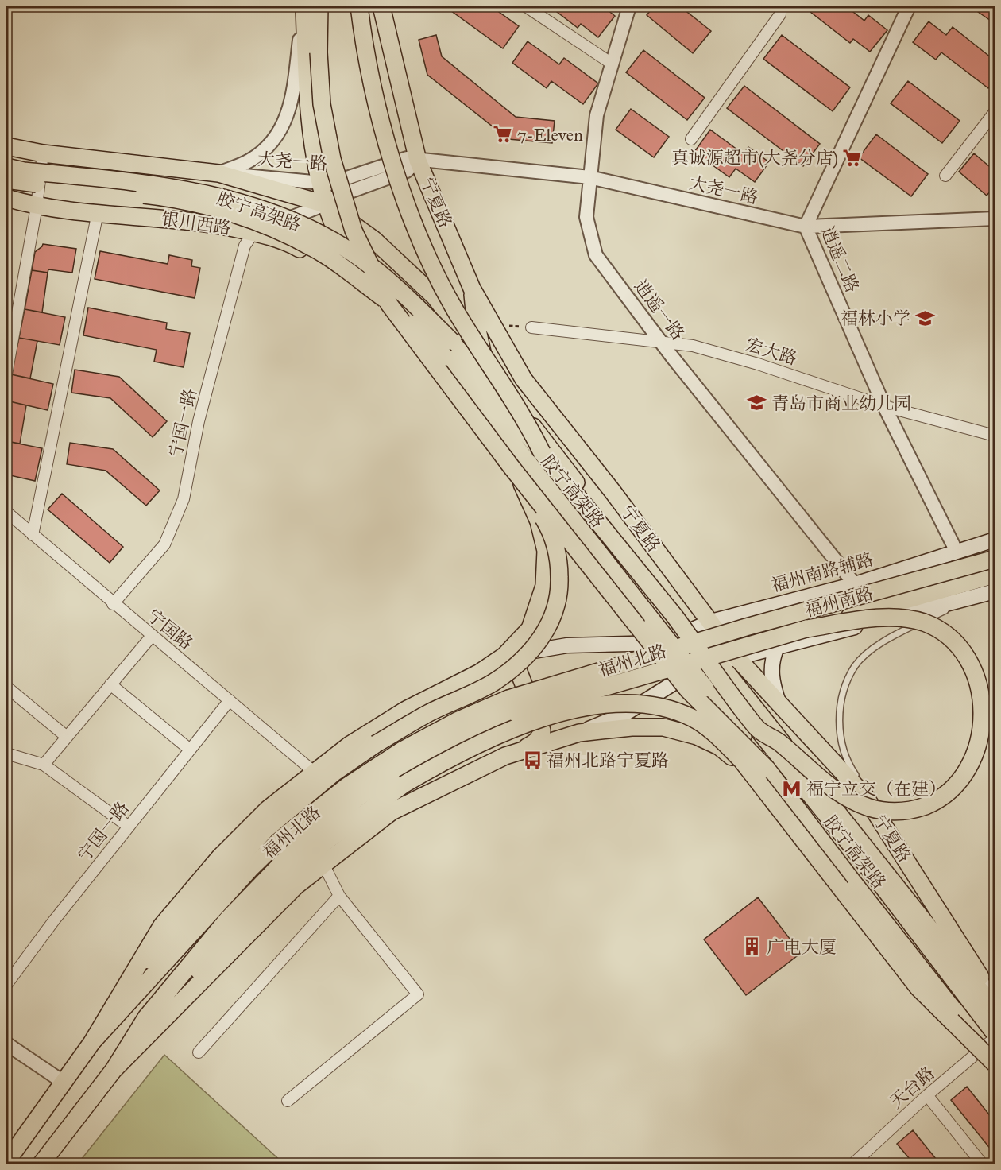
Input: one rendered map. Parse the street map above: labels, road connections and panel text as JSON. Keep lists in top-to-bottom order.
{
  "streets": {
    "main road": [
      "宁夏路",
      "胶宁高架路",
      "银川西路",
      "福州南路辅路",
      "福州南路",
      "福州北路"
    ],
    "street": [
      "大尧一路",
      "逍遥二路",
      "逍遥一路",
      "宏大路",
      "宁国一路",
      "宁国路",
      "天台路"
    ]
  },
  "crossings": [
    ["大尧一路", "宁夏路"],
    ["大尧一路", "银川西路"],
    ["大尧一路", "逍遥二路"],
    ["大尧一路", "逍遥一路"],
    ["大尧一路", "宁国一路"],
    ["宁夏路", "福州南路辅路"],
    ["银川西路", "宁国一路"],
    ["逍遥二路", "宏大路"],
    ["逍遥二路", "福州南路辅路"],
    ["逍遥一路", "宏大路"],
    ["逍遥一路", "福州南路辅路"],
    ["宁国一路", "宁国路"],
    ["福州南路", "福州北路"]
  ],
  "places": {
    "supermarket": ["7-Eleven", "真诚源超市(大尧分店)"],
    "school or university": ["福林小学", "青岛市商业幼儿园"],
    "bus stop": ["福州北路宁夏路"],
    "metro station": ["福宁立交（在建）"],
    "building": ["广电大厦"]
  }
}
